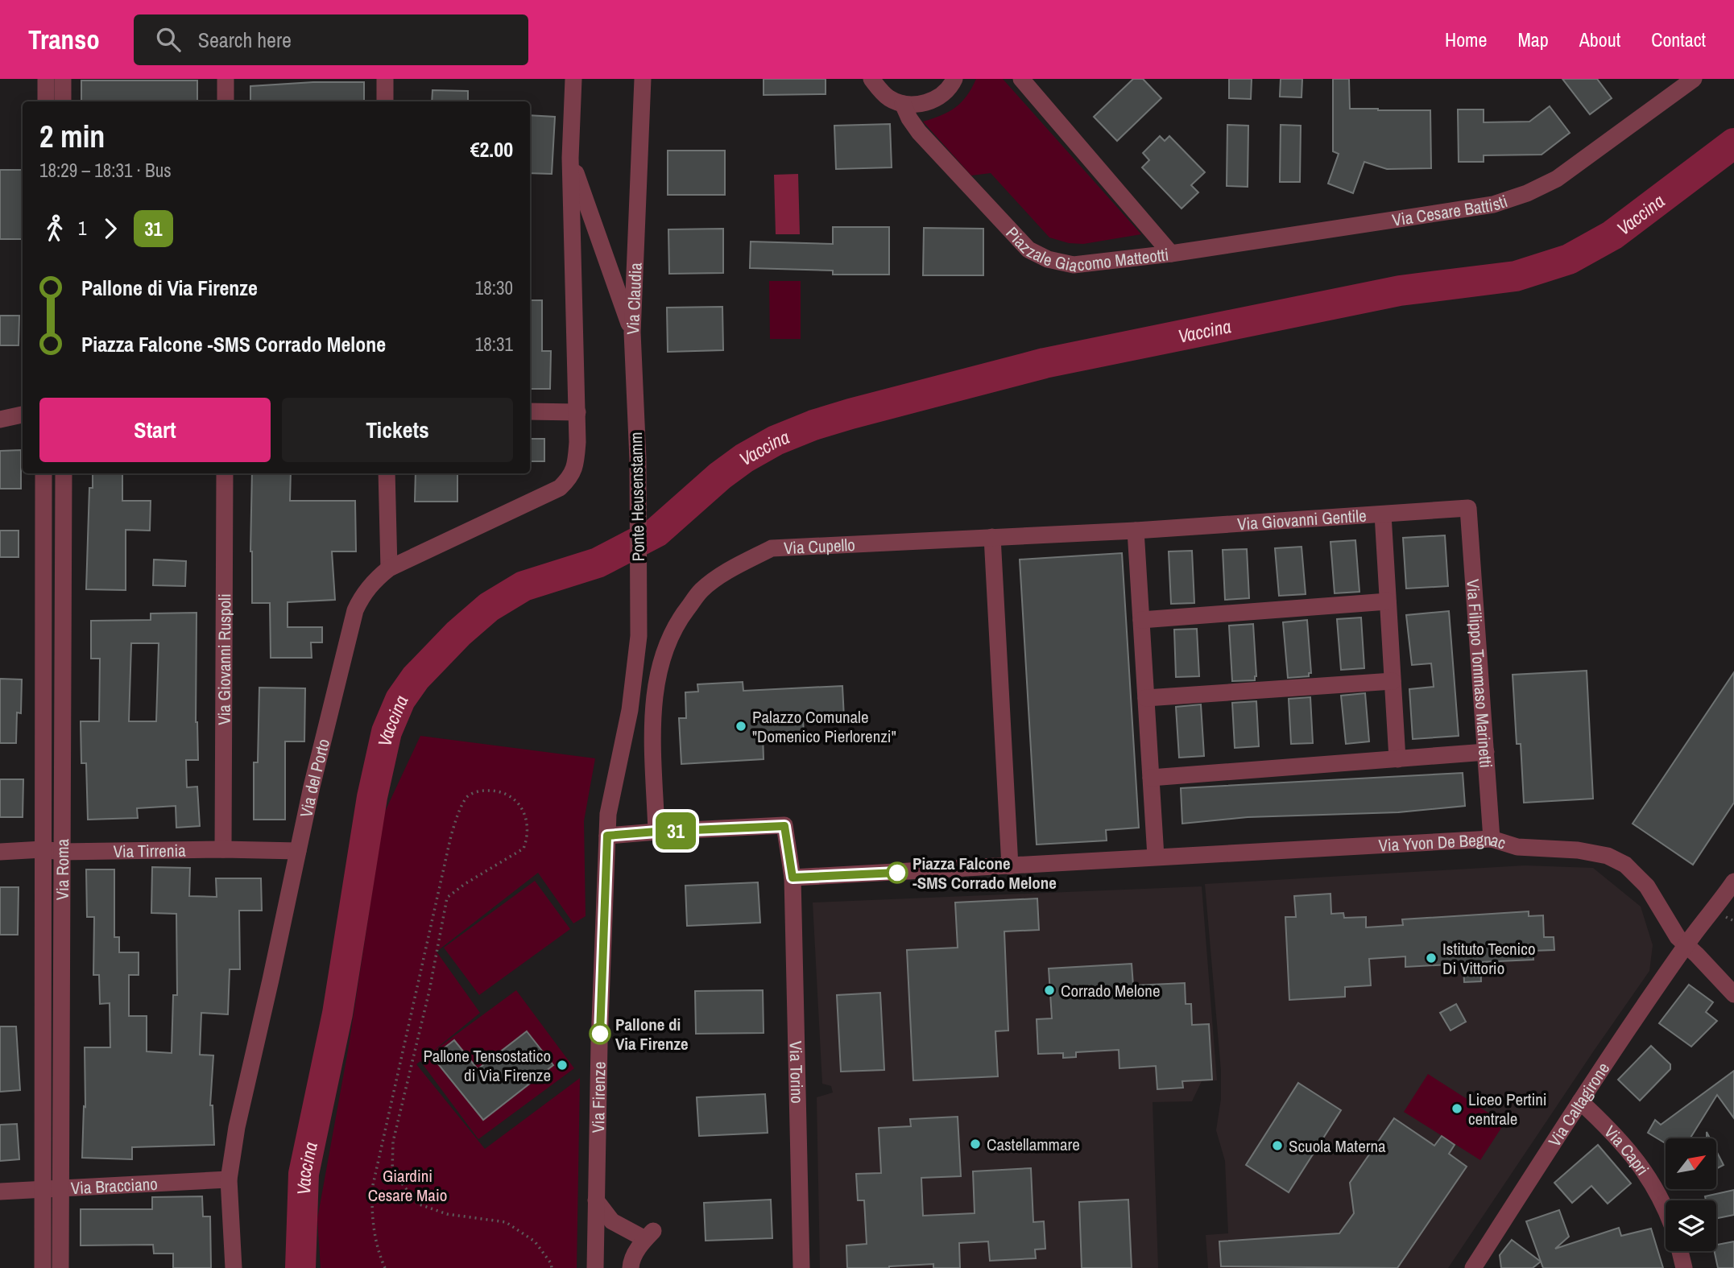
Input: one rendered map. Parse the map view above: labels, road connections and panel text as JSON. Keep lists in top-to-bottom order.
{
  "streets": {
    "street": [
      "Via Cesare Battisti",
      "Piazzale Giacomo Matteotti",
      "Via Claudia",
      "Ponte Heusenstamm",
      "Via Giovanni Gentile",
      "Via Cupello",
      "Via Giovanni Ruspoli",
      "Via Filippo Tommaso Marinetti",
      "Via del Porto",
      "Via Yvon De Begnac",
      "Via Tirrenia",
      "Via Roma",
      "Via Torino",
      "Via Firenze",
      "Via Caltagirone",
      "Via Capri",
      "Via Bracciano"
    ]
  },
  "crossings": [
    ["Via Cesare Battisti", "Piazzale Giacomo Matteotti"],
    ["Via Claudia", "Ponte Heusenstamm"],
    ["Via Claudia", "Via del Porto"],
    ["Ponte Heusenstamm", "Via Firenze"],
    ["Via Giovanni Gentile", "Via Cupello"],
    ["Via Giovanni Gentile", "Via Filippo Tommaso Marinetti"],
    ["Via Cupello", "Via Torino"],
    ["Via Giovanni Ruspoli", "Via Tirrenia"],
    ["Via Filippo Tommaso Marinetti", "Via Yvon De Begnac"],
    ["Via del Porto", "Via Tirrenia"],
    ["Via del Porto", "Via Bracciano"],
    ["Via Yvon De Begnac", "Via Torino"],
    ["Via Yvon De Begnac", "Via Caltagirone"],
    ["Via Tirrenia", "Via Roma"],
    ["Via Roma", "Via Bracciano"],
    ["Via Caltagirone", "Via Capri"]
  ],
  "water": ["Vaccina"],
  "parks": ["Giardini Cesare Maio"],
  "places": [
    "Palazzo Comunale \"Domenico Pierlorenzi\"",
    "Piazza Falcone -SMS Corrado Melone",
    "Istituto Tecnico Di Vittorio",
    "Corrado Melone",
    "Pallone di Via Firenze",
    "Pallone Tensostatico di Via Firenze",
    "Liceo Pertini centrale",
    "Castellammare",
    "Scuola Materna"
  ],
  "lines": ["bus line 31"],
  "north": "top right",
  "page": {
    "header": "Transo",
    "search": "Search here",
    "nav": [
      "Home",
      "Map",
      "About",
      "Contact"
    ],
    "on_map": "31",
    "heading": ["2 min", "18:29 – 18:31 · Bus", "€2.00"],
    "legs": ["1", "31"],
    "list": [
      {
        "name": "Pallone di Via Firenze",
        "value": "18:30"
      },
      {
        "name": "Piazza Falcone -SMS Corrado Melone",
        "value": "18:31"
      }
    ],
    "buttons": ["Start", "Tickets"]
  }
}
